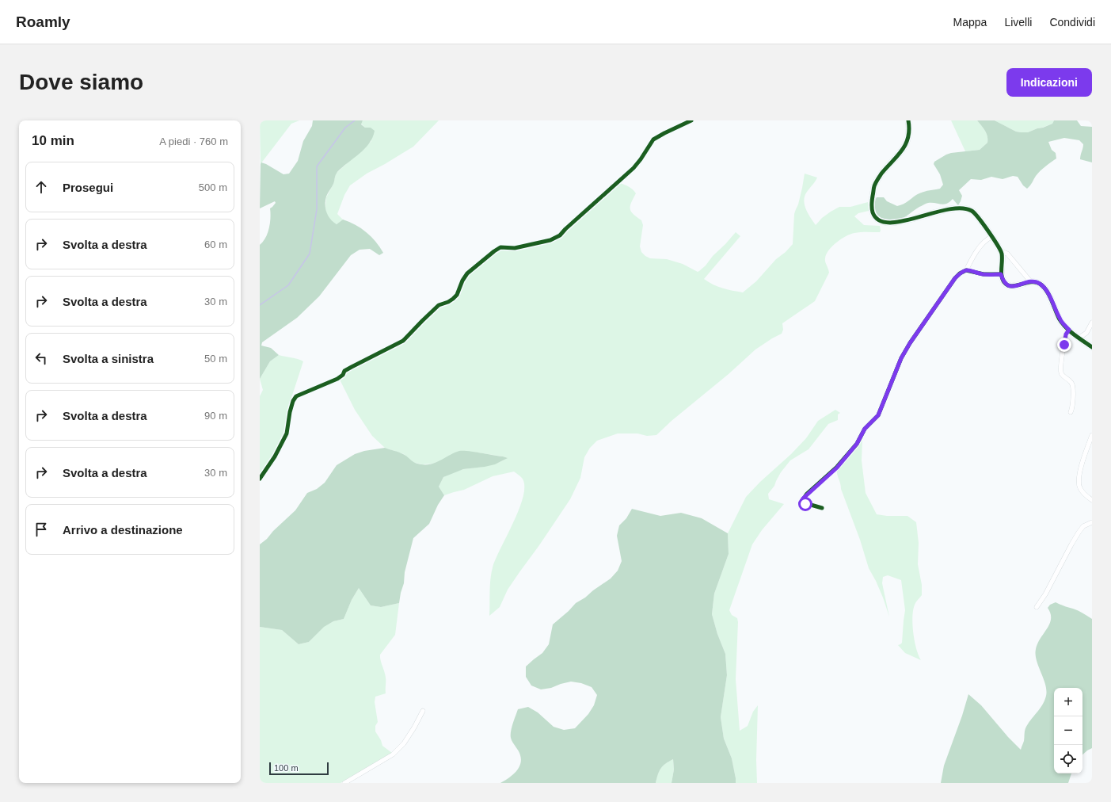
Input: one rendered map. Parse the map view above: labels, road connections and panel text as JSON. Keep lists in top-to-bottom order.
{
  "scale_bar": "100 m",
  "page": {
    "header": "Roamly",
    "nav": ["Mappa", "Livelli", "Condividi"],
    "buttons": "Indicazioni",
    "title": "Dove siamo",
    "heading": ["10 min", "A piedi · 760 m"],
    "list": [
      ["Prosegui", "500 m"],
      ["Svolta a destra", "60 m"],
      ["Svolta a destra", "30 m"],
      ["Svolta a sinistra", "50 m"],
      ["Svolta a destra", "90 m"],
      ["Svolta a destra", "30 m"],
      "Arrivo a destinazione"
    ],
    "map_buttons": ["+", "−"],
    "scale": "100 m"
  }
}
